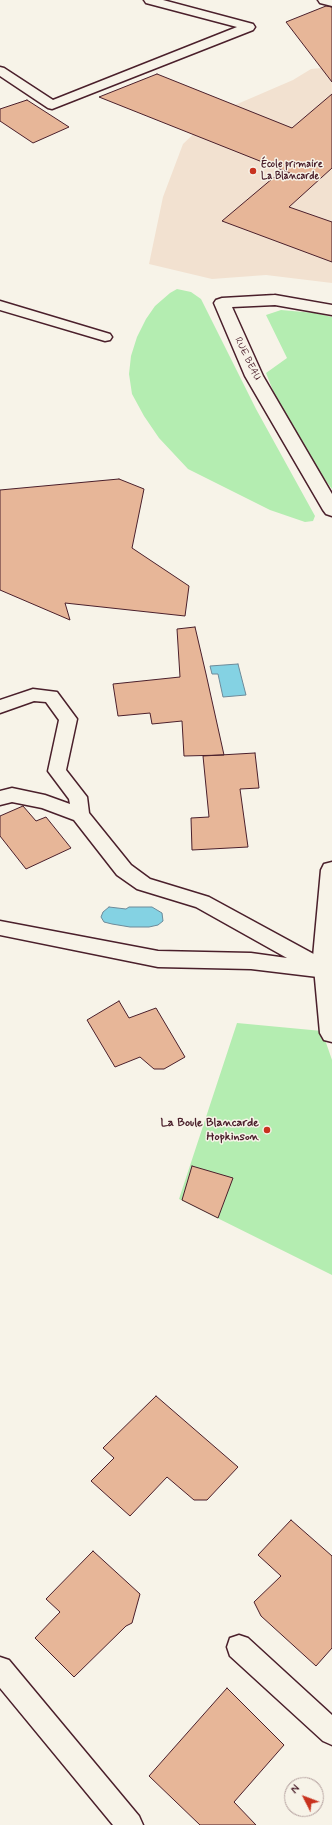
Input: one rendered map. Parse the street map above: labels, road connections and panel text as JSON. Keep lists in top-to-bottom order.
{
  "streets": {
    "street": ["RUE BEAU"]
  },
  "places": ["École primaire La Blancarde", "La Boule Blancarde Hopkinson"],
  "north": "top left"
}
